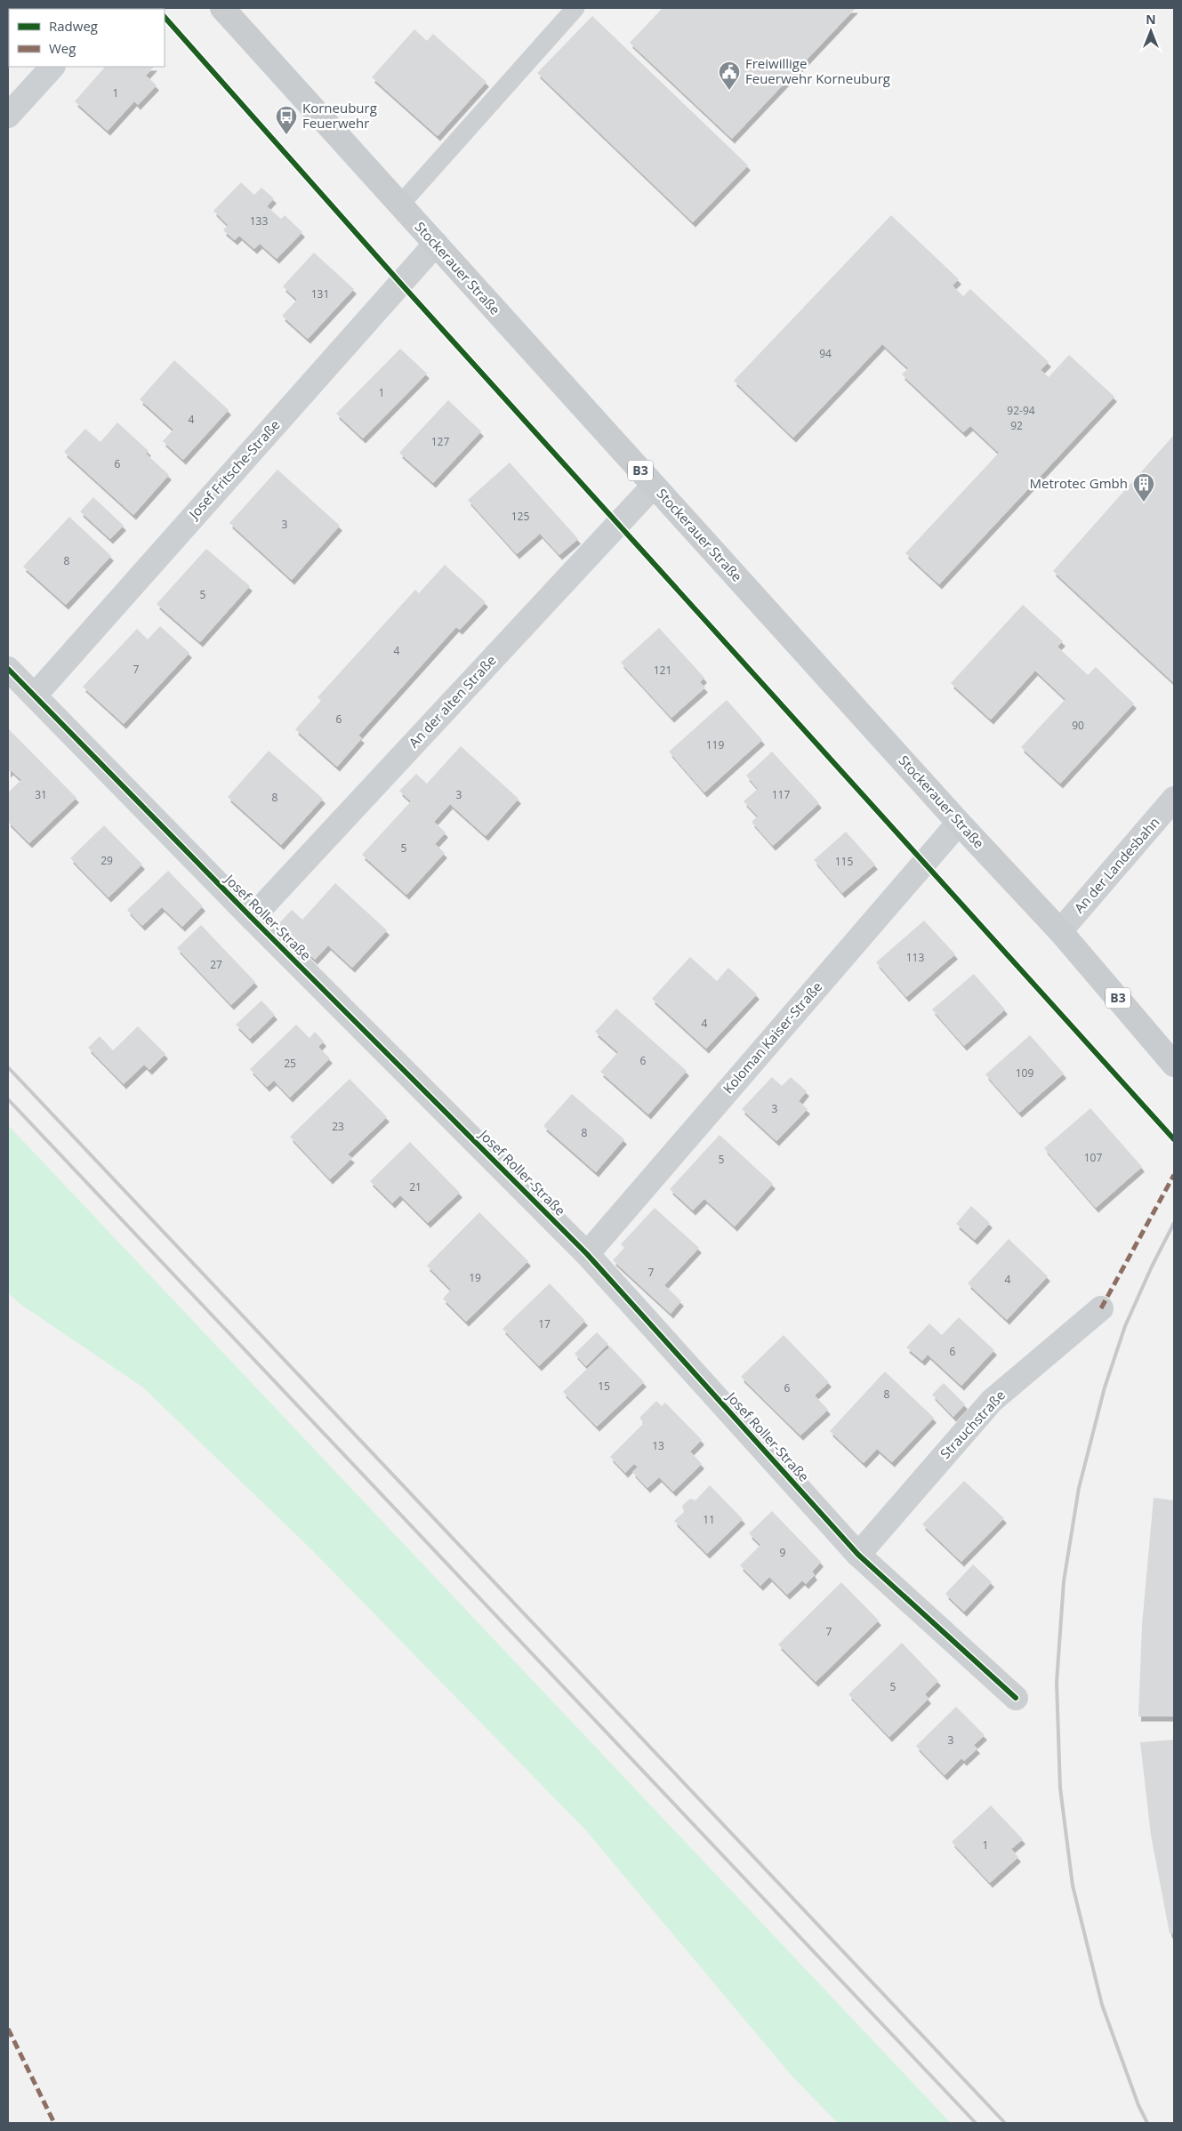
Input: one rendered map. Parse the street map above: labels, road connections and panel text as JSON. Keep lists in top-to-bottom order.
{
  "streets": {
    "main road": ["Stockerauer Straße", "B3"],
    "street": [
      "Josef Fritsche-Straße",
      "An der alten Straße",
      "An der Landesbahn",
      "Josef Roller-Straße",
      "Koloman Kaiser-Straße",
      "Strauchstraße"
    ]
  },
  "crossings": [
    ["Stockerauer Straße", "Josef Fritsche-Straße"],
    ["Stockerauer Straße", "An der alten Straße"],
    ["Stockerauer Straße", "An der Landesbahn"],
    ["Stockerauer Straße", "Koloman Kaiser-Straße"],
    ["Josef Fritsche-Straße", "Josef Roller-Straße"],
    ["An der alten Straße", "Josef Roller-Straße"],
    ["Josef Roller-Straße", "Koloman Kaiser-Straße"],
    ["Josef Roller-Straße", "Strauchstraße"]
  ],
  "places": {
    "public building": ["Freiwillige Feuerwehr Korneuburg"],
    "bus stop": ["Korneuburg Feuerwehr"],
    "building": ["Metrotec Gmbh"]
  },
  "house_numbers": [
    "1",
    "133",
    "131",
    "94",
    "1",
    "92-94",
    "4",
    "92",
    "127",
    "6",
    "125",
    "3",
    "8",
    "5",
    "4",
    "7",
    "121",
    "6",
    "90",
    "119",
    "31",
    "3",
    "117",
    "8",
    "5",
    "29",
    "115",
    "113",
    "27",
    "4",
    "6",
    "25",
    "109",
    "3",
    "23",
    "8",
    "107",
    "5",
    "21",
    "7",
    "19",
    "4",
    "17",
    "6",
    "15",
    "6",
    "8",
    "13",
    "11",
    "9",
    "7",
    "5",
    "3",
    "1"
  ],
  "legend": ["Radweg", "Weg"],
  "north": "top"
}
